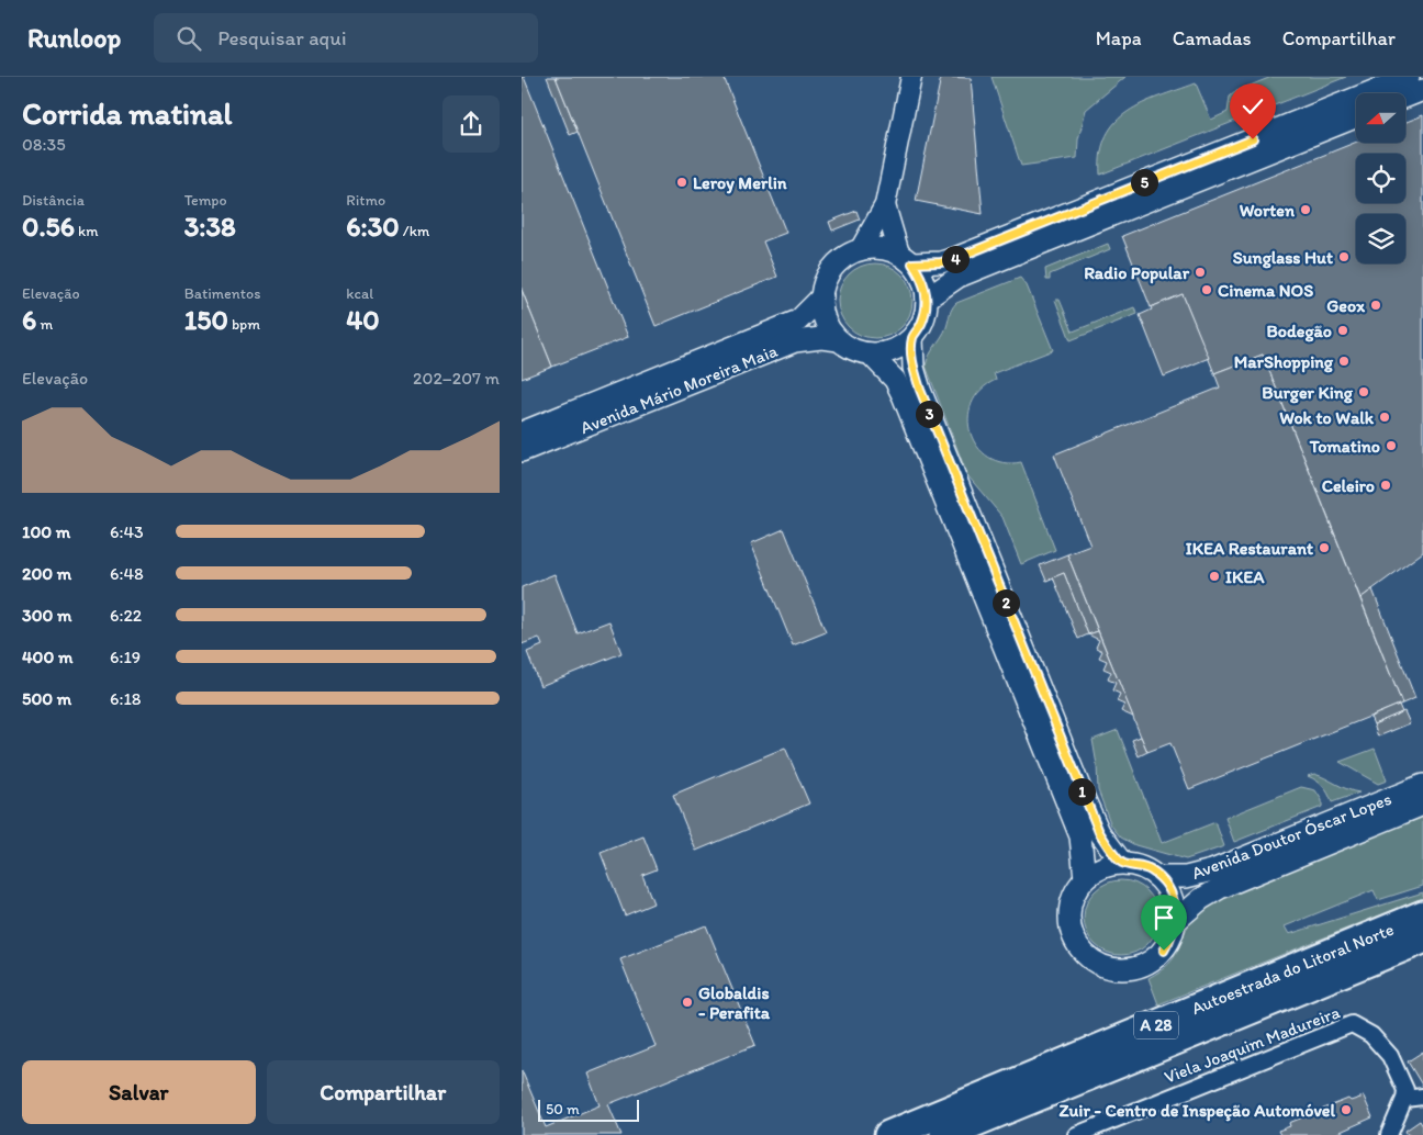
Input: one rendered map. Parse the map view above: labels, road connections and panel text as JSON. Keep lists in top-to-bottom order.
{
  "streets": {
    "highway": ["Autoestrada do Litoral Norte", "A 28"],
    "main road": ["Avenida Mário Moreira Maia", "Avenida Doutor Óscar Lopes"],
    "street": ["Viela Joaquim Madureira"]
  },
  "places": [
    "Leroy Merlin",
    "Worten",
    "Sunglass Hut",
    "Radio Popular",
    "Cinema NOS",
    "Geox",
    "Bodegão",
    "MarShopping",
    "Burger King",
    "Wok to Walk",
    "Tomatino",
    "Celeiro",
    "IKEA Restaurant",
    "IKEA",
    "Globaldis - Perafita",
    "Zuir - Centro de Inspeção Automóvel"
  ],
  "scale_bar": "50 m",
  "north": "left",
  "page": {
    "header": "Runloop",
    "search": "Pesquisar aqui",
    "nav": ["Mapa", "Camadas", "Compartilhar"],
    "heading": ["Corrida matinal", "08:35"],
    "pins": [
      "5",
      "4",
      "3",
      "2",
      "1"
    ],
    "stats": [
      ["Distância", "0.56 km"],
      ["Tempo", "3:38"],
      ["Ritmo", "6:30 /km"],
      ["Elevação", "6 m"],
      ["Batimentos", "150 bpm"],
      ["kcal", "40"]
    ],
    "chart": ["Elevação", "202–207 m"],
    "list": [
      {
        "name": "100 m",
        "note": "6:43"
      },
      {
        "name": "200 m",
        "note": "6:48"
      },
      {
        "name": "300 m",
        "note": "6:22"
      },
      {
        "name": "400 m",
        "note": "6:19"
      },
      {
        "name": "500 m",
        "note": "6:18"
      }
    ],
    "buttons": ["Salvar", "Compartilhar"],
    "scale": "50 m"
  }
}
